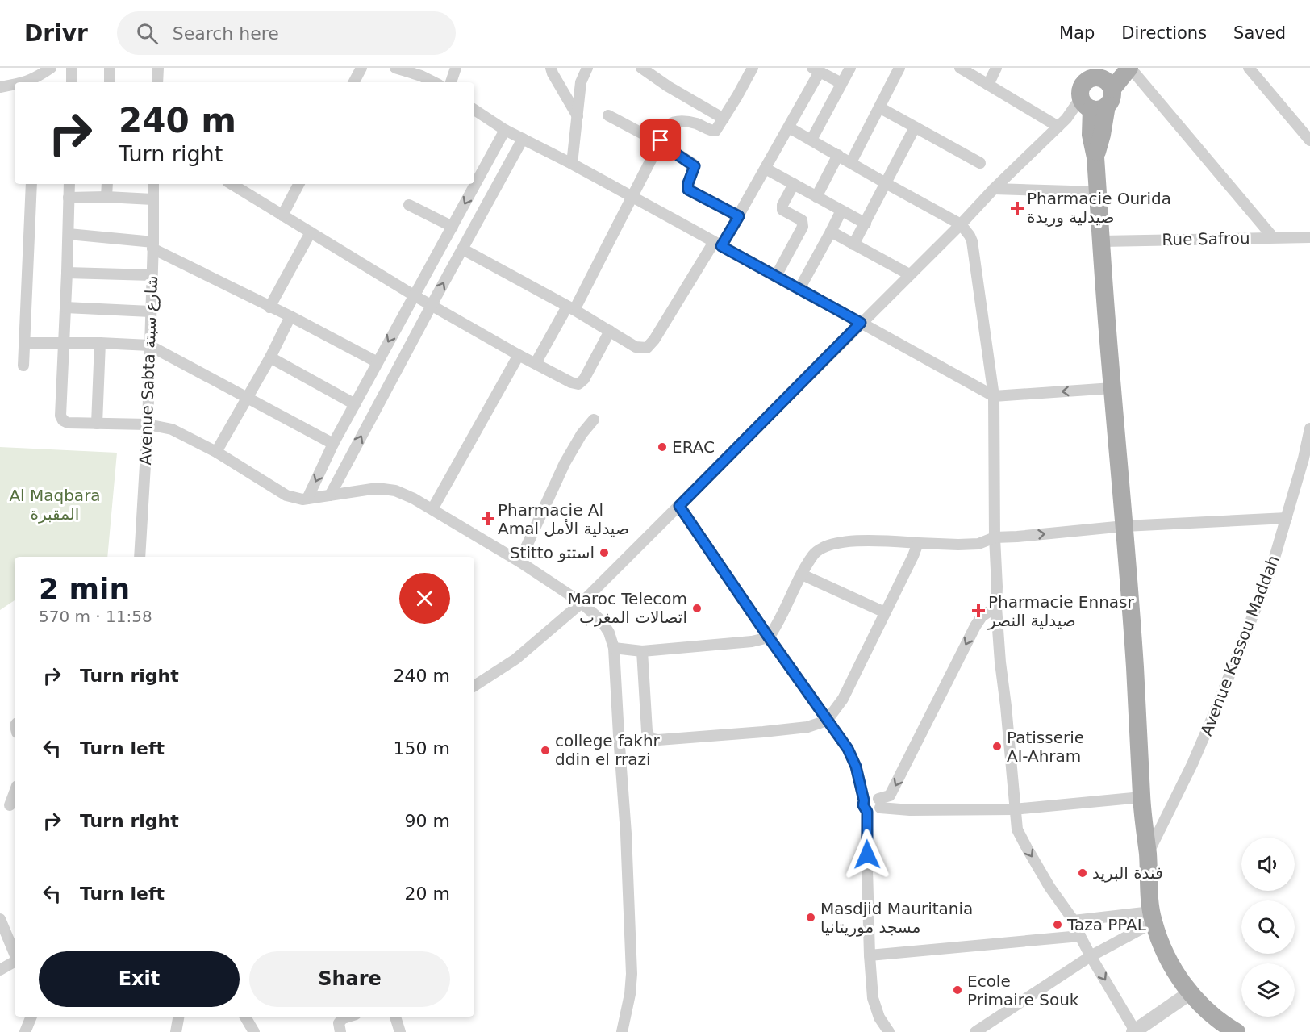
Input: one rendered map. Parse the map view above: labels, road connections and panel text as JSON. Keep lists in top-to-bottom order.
{
  "streets": {
    "street": ["Rue Safrou", "Avenue Sabta شارع سبتة", "Avenue Kassou Maddah"]
  },
  "parks": ["Al Maqbara المقبرة"],
  "places": {
    "health": ["Pharmacie Ourida صيدلية وريدة", "Pharmacie Al Amal صيدلية الأمل", "Pharmacie Ennasr صيدلية النصر"],
    "other": [
      "ERAC",
      "Stitto استتو",
      "Maroc Telecom اتصالات المغرب",
      "Patisserie Al-Ahram",
      "college fakhr ddin el rrazi",
      "فندة البريد",
      "Masdjid Mauritania مسجد موريتانيا",
      "Taza PPAL",
      "Ecole Primaire Souk"
    ]
  },
  "page": {
    "header": "Drivr",
    "search": "Search here",
    "nav": ["Map", "Directions", "Saved"],
    "turn": ["240 m", "Turn right"],
    "heading": ["2 min", "570 m · 11:58"],
    "list": [
      {
        "name": "Turn right",
        "value": "240 m"
      },
      {
        "name": "Turn left",
        "value": "150 m"
      },
      {
        "name": "Turn right",
        "value": "90 m"
      },
      {
        "name": "Turn left",
        "value": "20 m"
      }
    ],
    "buttons": ["Exit", "Share"]
  }
}
